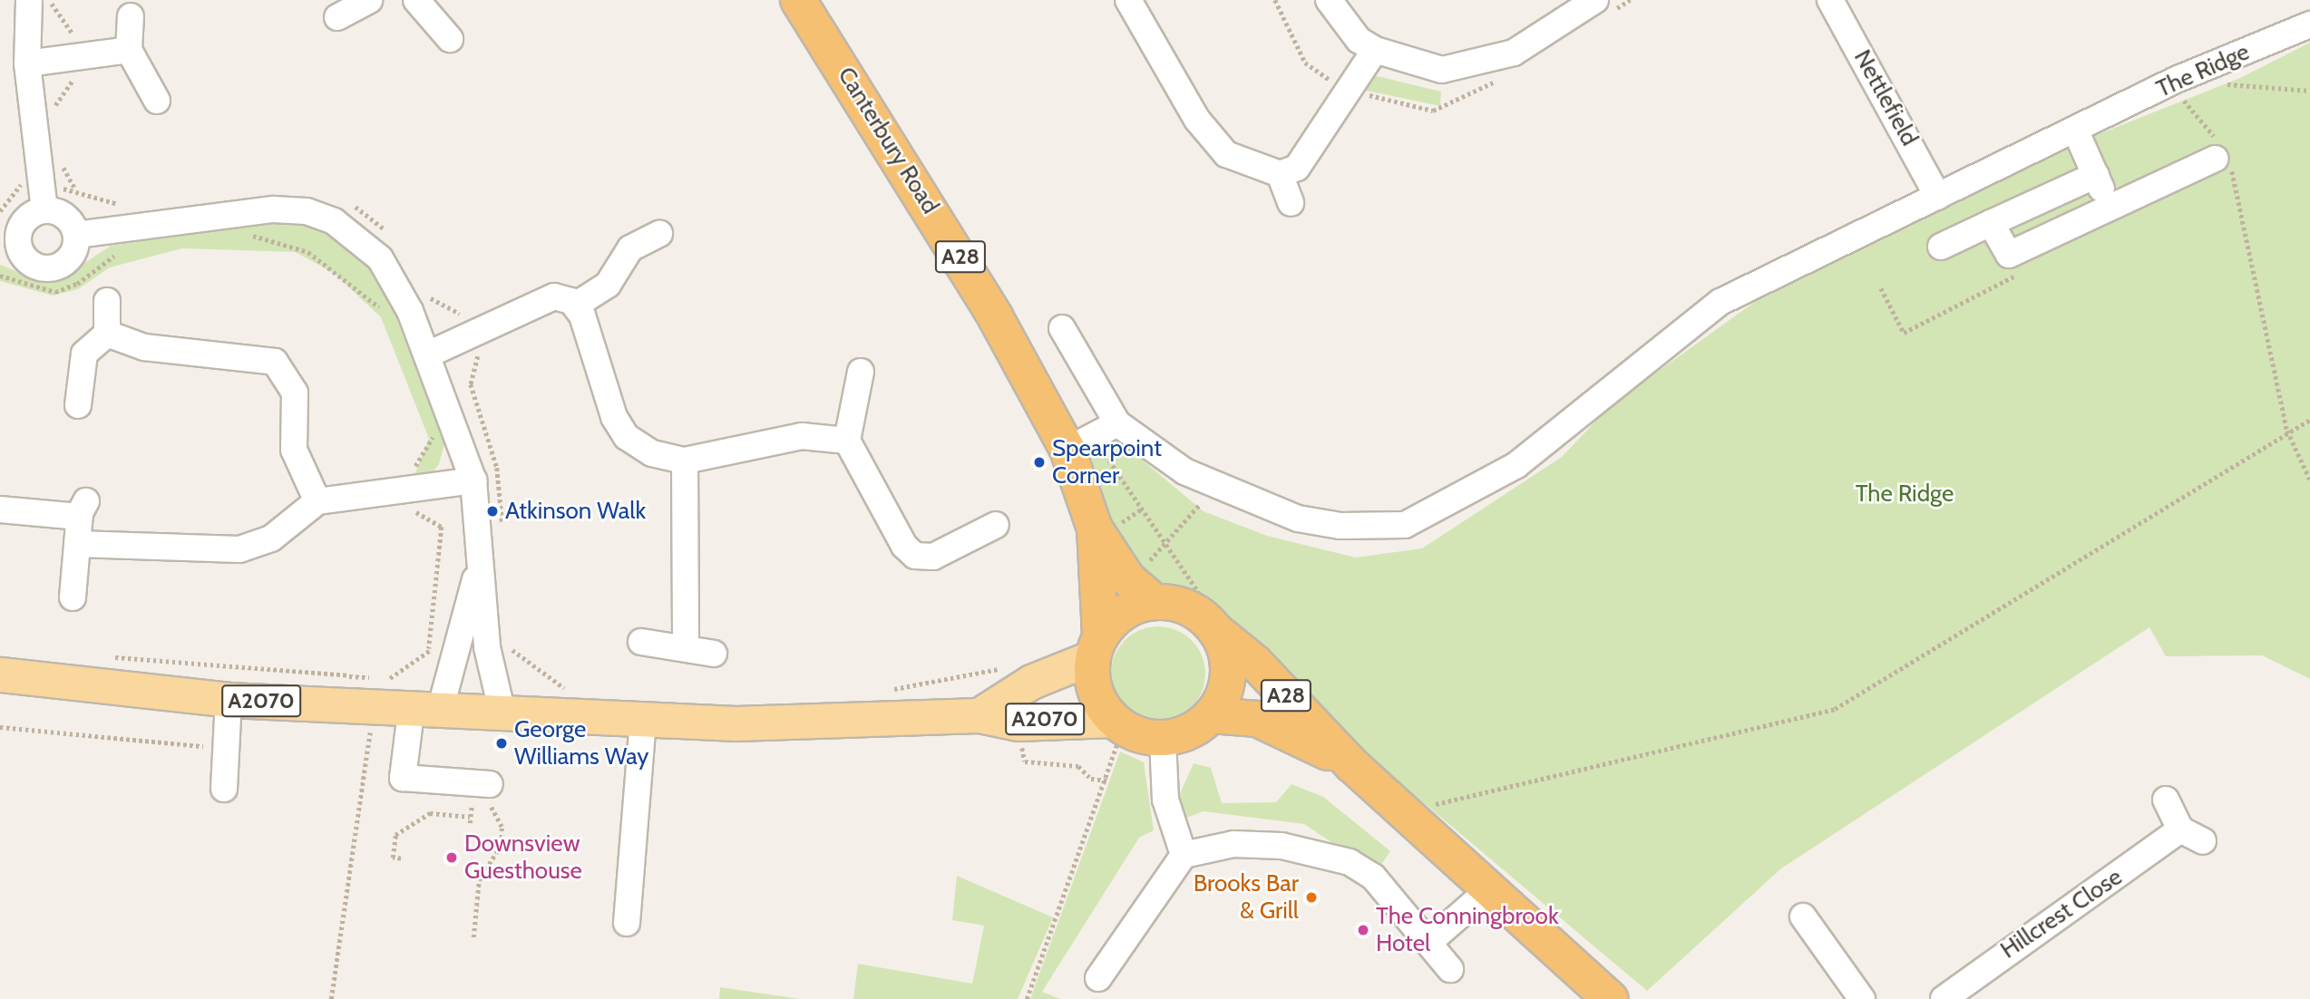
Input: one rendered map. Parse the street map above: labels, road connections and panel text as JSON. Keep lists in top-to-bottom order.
{
  "streets": {
    "highway": ["Canterbury Road", "A28"],
    "main road": ["A2070"],
    "street": ["The Ridge", "Nettlefield", "Hillcrest Close"]
  },
  "crossings": [
    ["The Ridge", "Nettlefield"],
    ["Canterbury Road", "A28"],
    ["Canterbury Road", "A2070"],
    ["A28", "A2070"]
  ],
  "parks": ["The Ridge"],
  "places": [
    "Spearpoint Corner",
    "Atkinson Walk",
    "George Williams Way",
    "Downsview Guesthouse",
    "Brooks Bar & Grill",
    "The Conningbrook Hotel"
  ]
}
